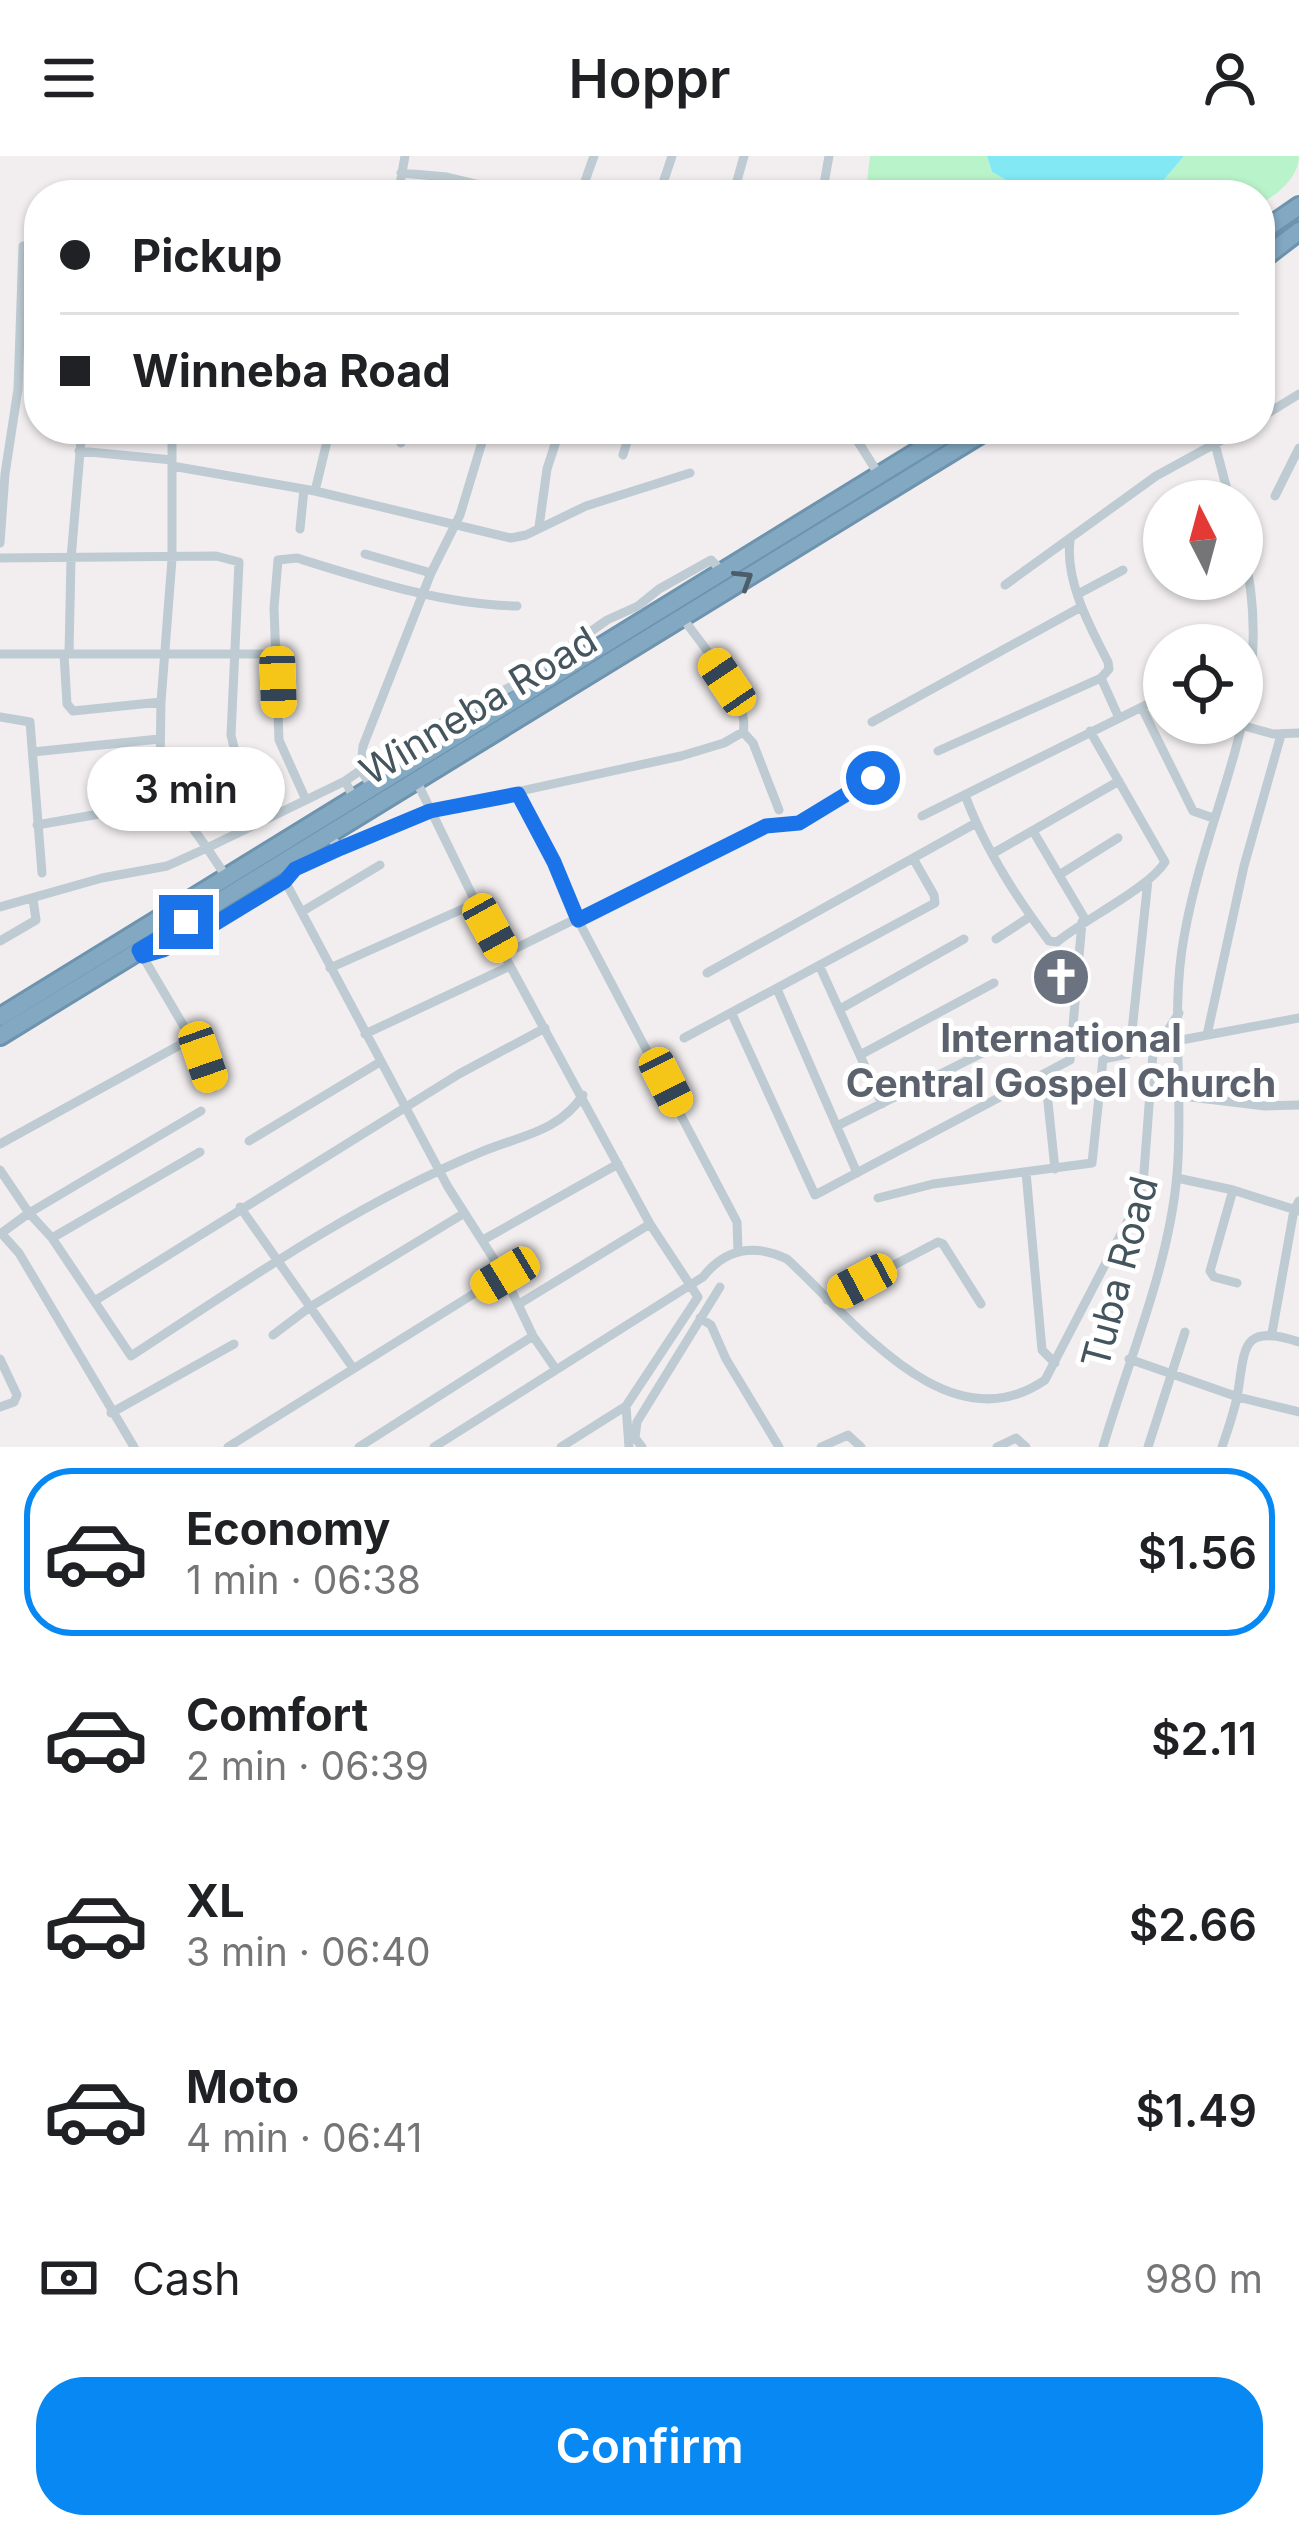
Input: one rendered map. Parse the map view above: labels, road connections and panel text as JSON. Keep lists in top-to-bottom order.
{
  "streets": {
    "highway": ["Winneba Road"],
    "street": ["Tuba Road"]
  },
  "places": {
    "church": ["International Central Gospel Church"]
  },
  "north": "top",
  "page": {
    "header": "Hoppr",
    "banner": ["Pickup", "Winneba Road"],
    "bubble": "3 min",
    "list": [
      {
        "name": "Economy",
        "note": "1 min · 06:38",
        "value": "$1.56"
      },
      {
        "name": "Comfort",
        "note": "2 min · 06:39",
        "value": "$2.11"
      },
      {
        "name": "XL",
        "note": "3 min · 06:40",
        "value": "$2.66"
      },
      {
        "name": "Moto",
        "note": "4 min · 06:41",
        "value": "$1.49"
      }
    ],
    "pay": ["Cash", "980 m"],
    "buttons": "Confirm"
  }
}
